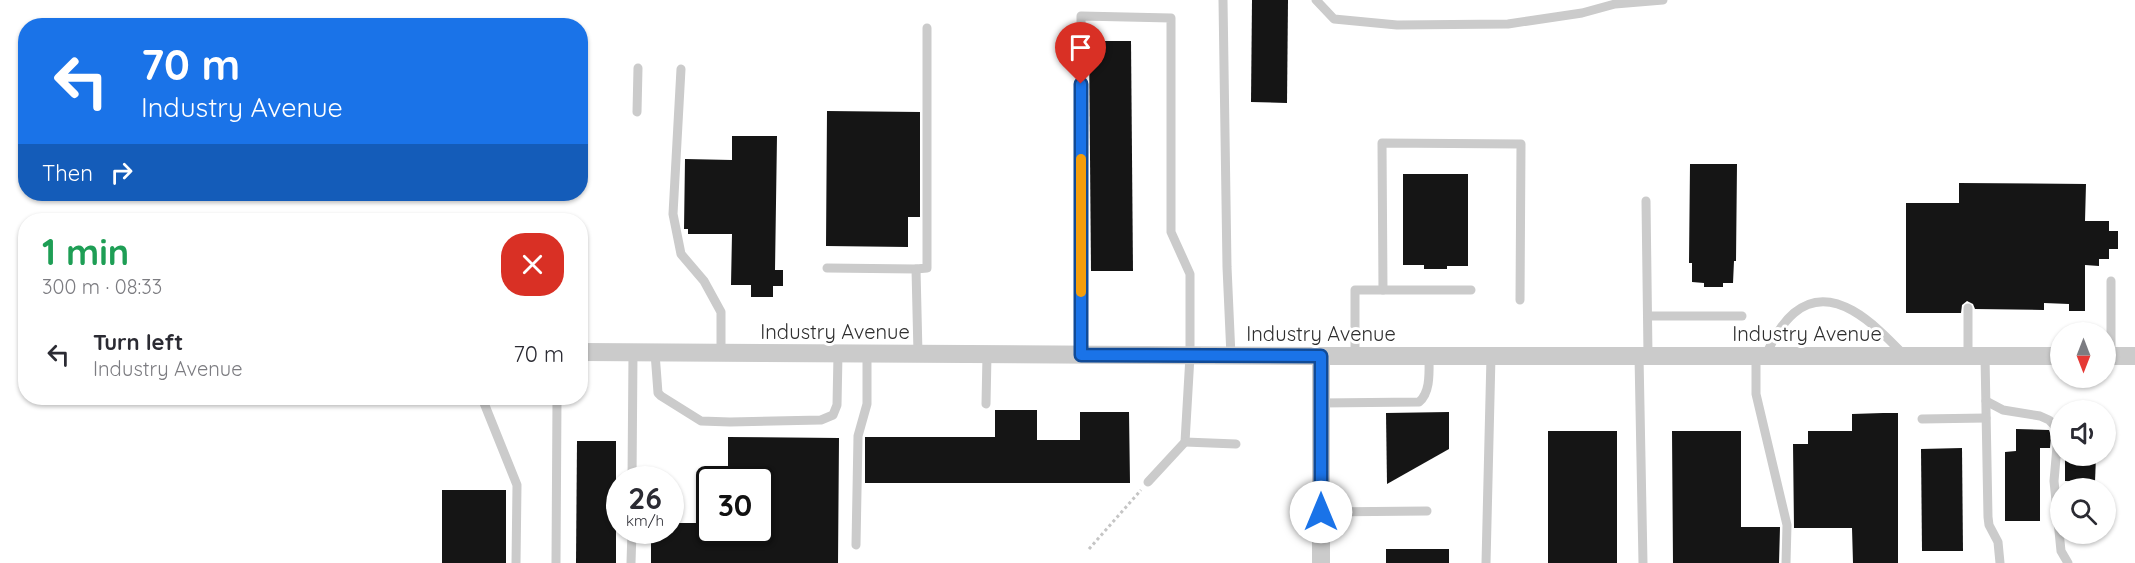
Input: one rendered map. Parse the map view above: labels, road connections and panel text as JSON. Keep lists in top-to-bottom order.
{
  "streets": {
    "street": ["Industry Avenue"]
  },
  "north": "bottom",
  "page": {
    "turn": ["70 m", "Industry Avenue"],
    "then": "Then",
    "heading": ["1 min", "300 m · 08:33"],
    "list": [
      {
        "name": "Turn left",
        "note": "Industry Avenue",
        "value": "70 m"
      }
    ],
    "speed": "26 km/h",
    "limit": "30"
  }
}
